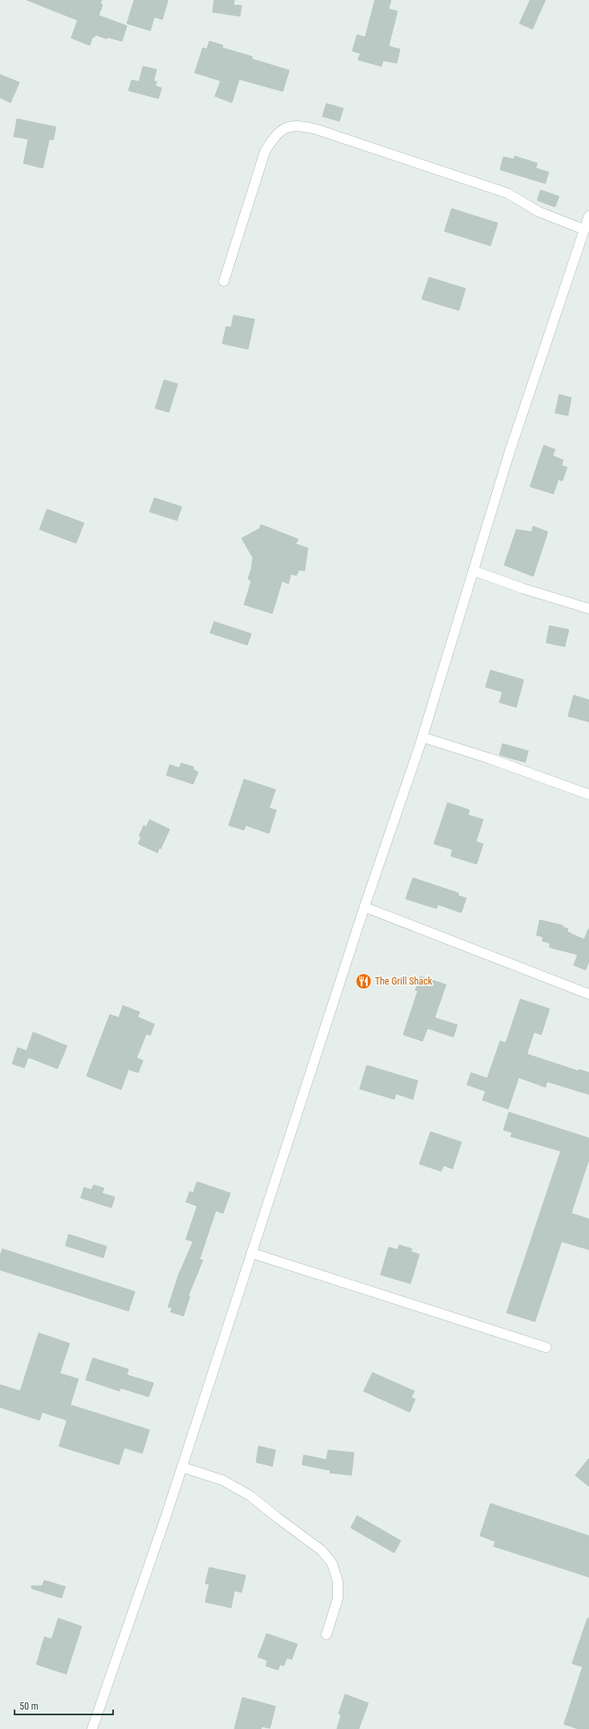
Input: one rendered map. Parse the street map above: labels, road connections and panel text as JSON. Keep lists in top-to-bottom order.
{
  "places": {
    "restaurant": ["The Grill Shack"]
  },
  "scale_bar": "50 m"
}
